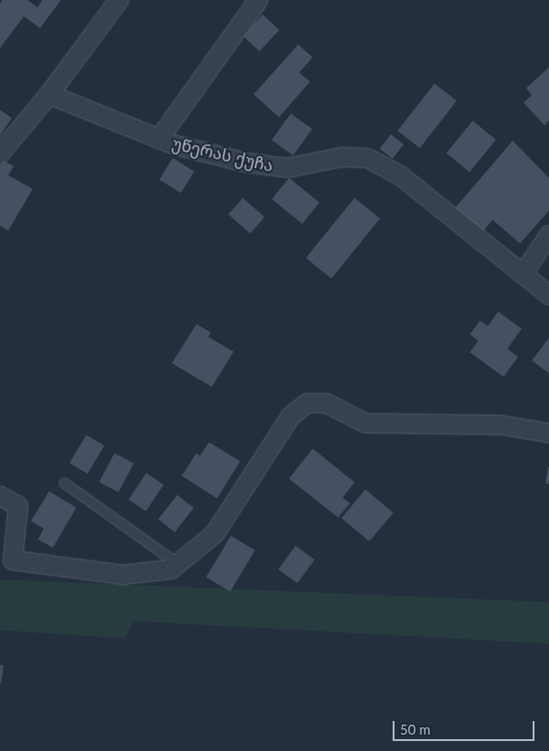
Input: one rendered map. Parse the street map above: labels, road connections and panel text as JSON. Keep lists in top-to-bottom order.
{
  "streets": {
    "street": ["უწერას ქუჩა"]
  },
  "scale_bar": "50 m"
}
